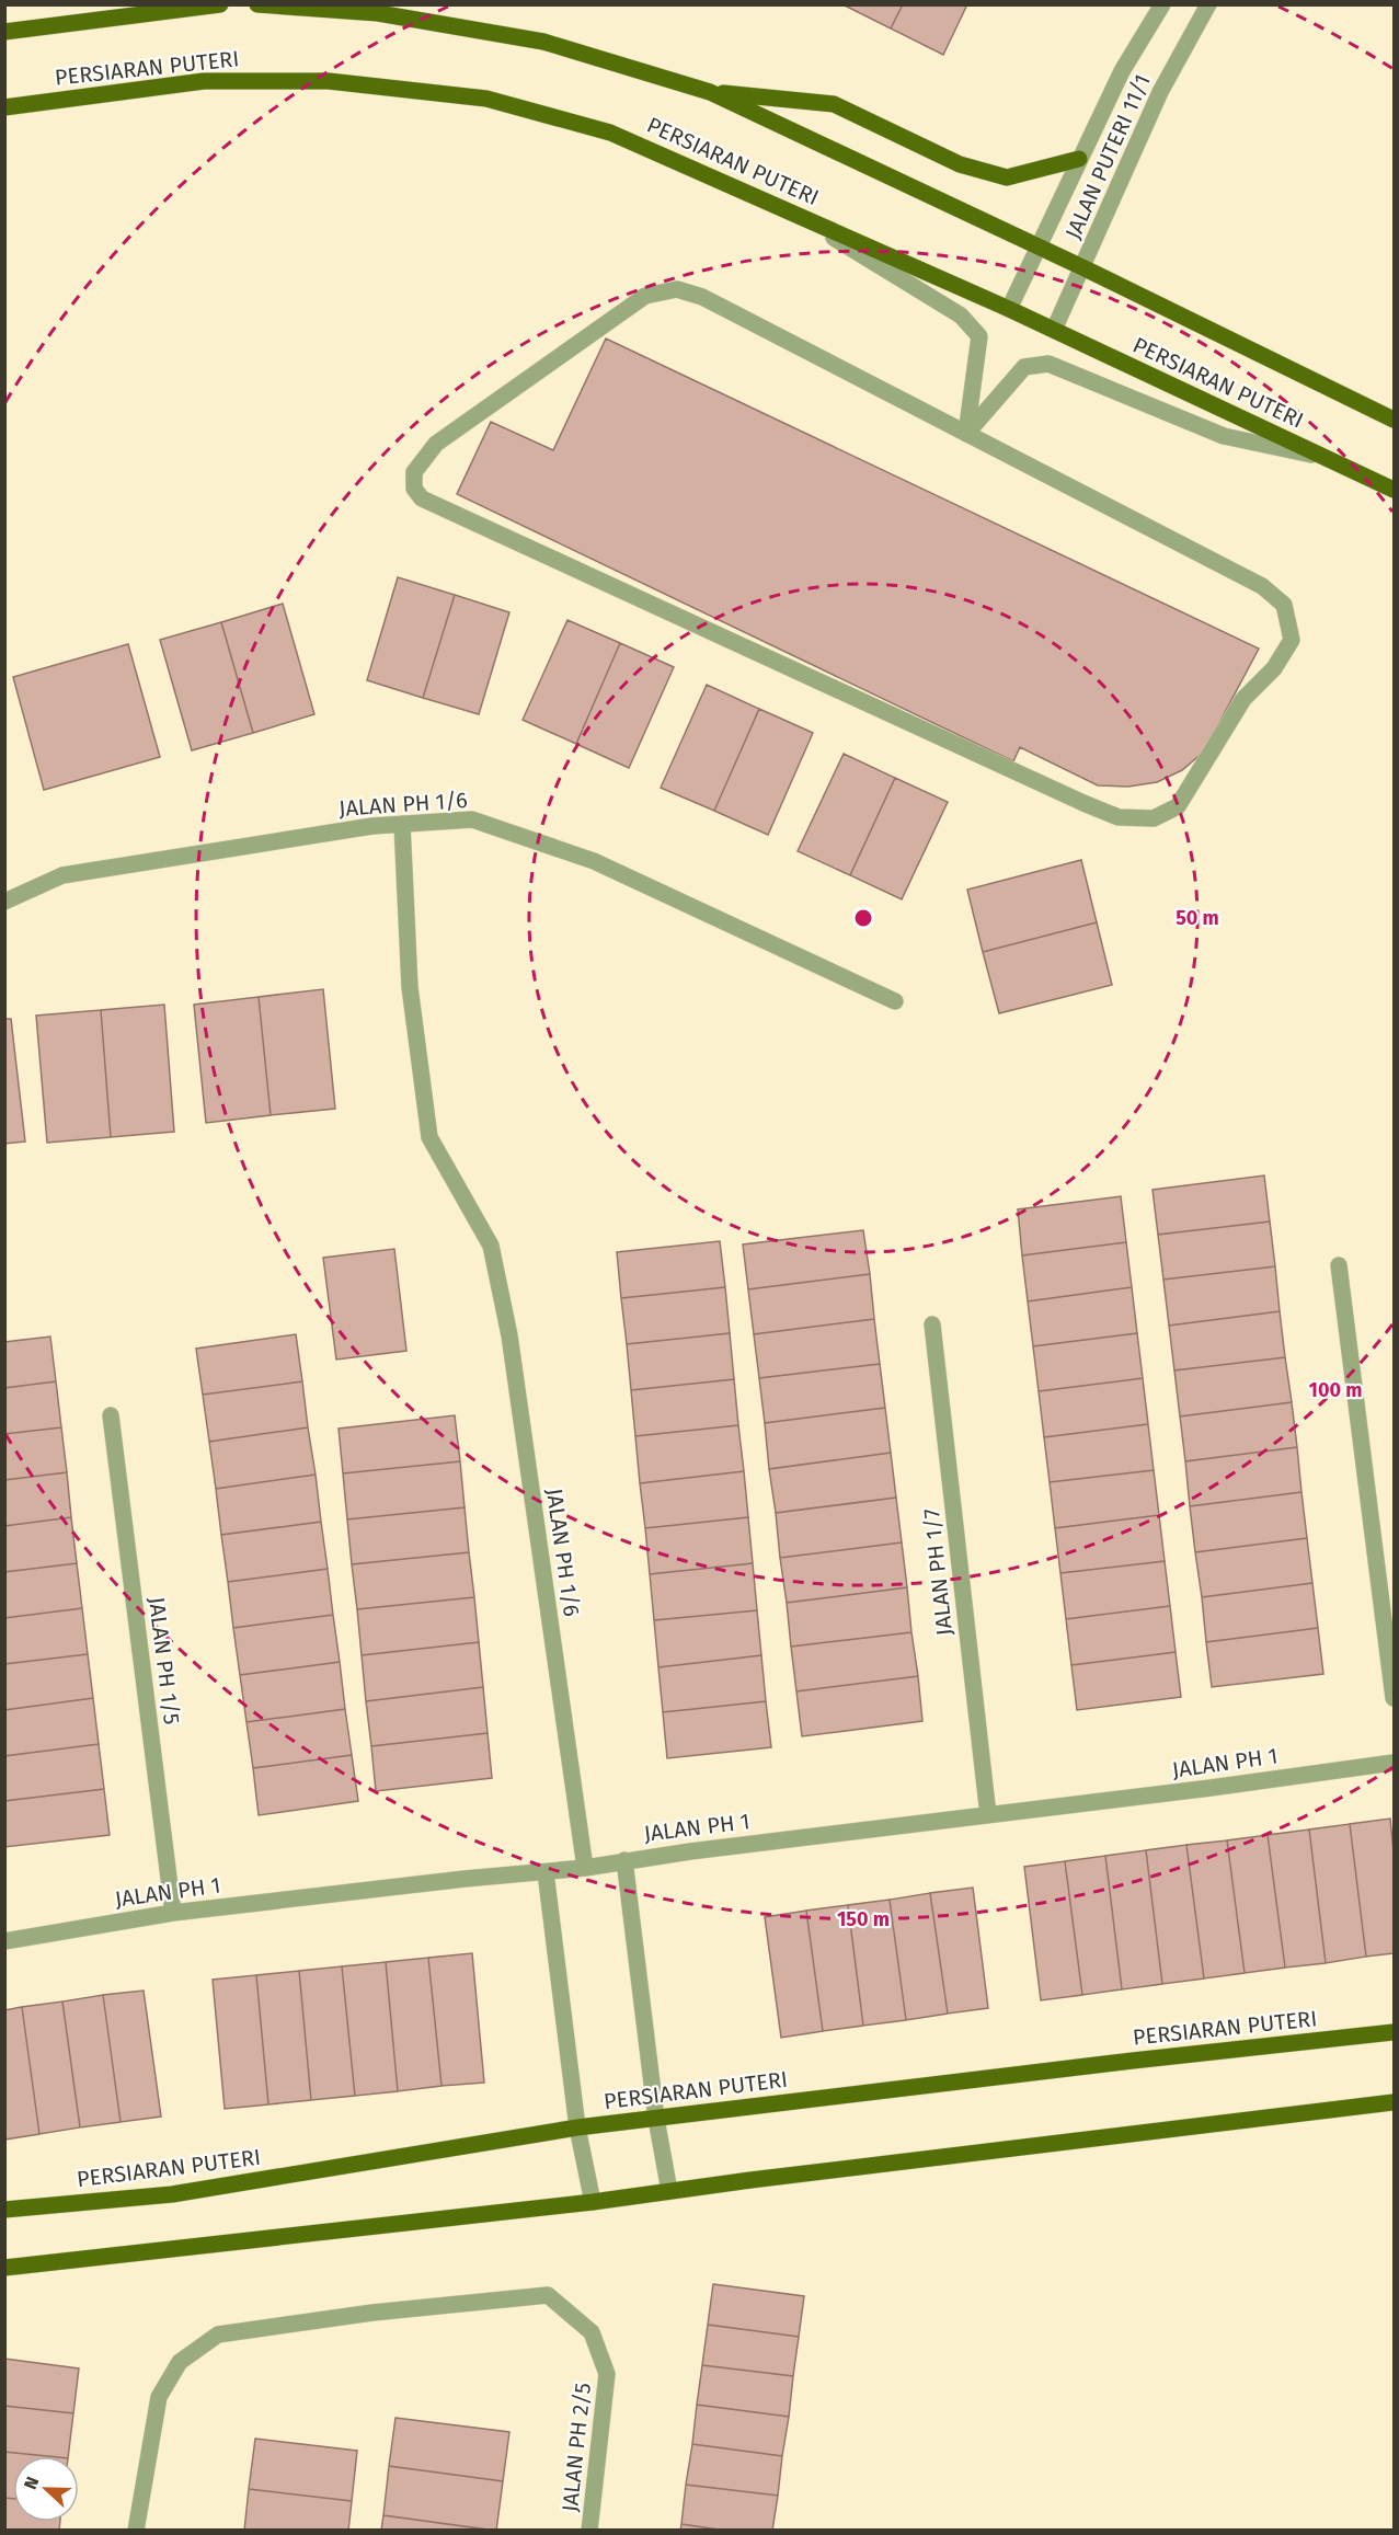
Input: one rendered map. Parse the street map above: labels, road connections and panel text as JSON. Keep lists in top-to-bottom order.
{
  "streets": {
    "main road": ["PERSIARAN PUTERI"],
    "street": [
      "JALAN PUTERI 11/1",
      "JALAN PH 1/6",
      "JALAN PH 1/7",
      "JALAN PH 1/5",
      "JALAN PH 1",
      "JALAN PH 2/5"
    ]
  },
  "crossings": [
    ["PERSIARAN PUTERI", "JALAN PUTERI 11/1"],
    ["JALAN PH 1/6", "JALAN PH 1"],
    ["JALAN PH 1/7", "JALAN PH 1"],
    ["JALAN PH 1/5", "JALAN PH 1"]
  ],
  "north": "left",
  "rings": ["50 m", "100 m", "150 m"]
}
